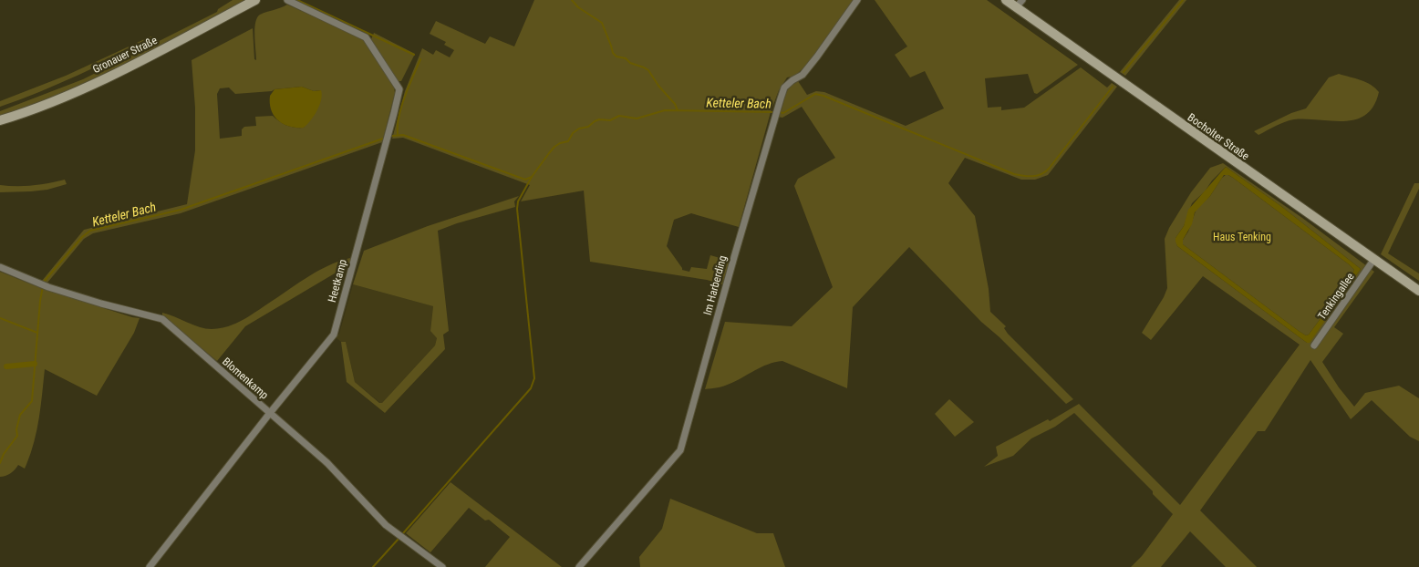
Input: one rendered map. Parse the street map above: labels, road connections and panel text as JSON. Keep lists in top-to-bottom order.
{
  "streets": {
    "main road": ["Gronauer Straße", "Bocholter Straße"],
    "street": [
      "Heetkamp",
      "Im Harberding",
      "Tenkingallee",
      "Blomenkamp"
    ]
  },
  "crossings": [
    ["Bocholter Straße", "Tenkingallee"],
    ["Heetkamp", "Blomenkamp"]
  ],
  "water": ["Ketteler Bach"],
  "parks": ["Haus Tenking"]
}
